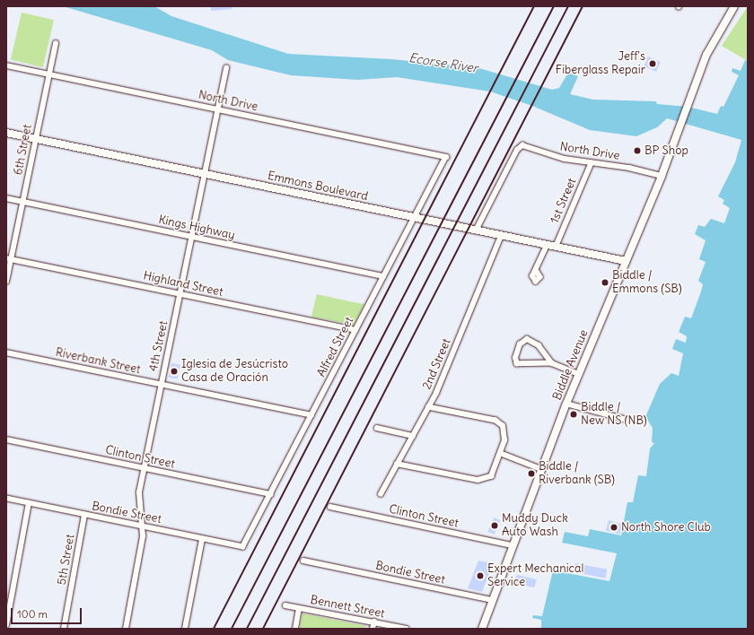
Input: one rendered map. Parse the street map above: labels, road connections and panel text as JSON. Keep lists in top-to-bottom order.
{
  "streets": {
    "main road": ["Emmons Boulevard", "Biddle Avenue"],
    "street": [
      "North Drive",
      "6th Street",
      "1st Street",
      "Kings Highway",
      "Highland Street",
      "4th Street",
      "Alfred Street",
      "Riverbank Street",
      "2nd Street",
      "Clinton Street",
      "Bondie Street",
      "5th Street",
      "Bennett Street"
    ]
  },
  "crossings": [
    ["North Drive", "6th Street"],
    ["North Drive", "Emmons Boulevard"],
    ["North Drive", "1st Street"],
    ["North Drive", "4th Street"],
    ["North Drive", "Alfred Street"],
    ["North Drive", "Biddle Avenue"],
    ["6th Street", "Emmons Boulevard"],
    ["6th Street", "Kings Highway"],
    ["6th Street", "Highland Street"],
    ["Emmons Boulevard", "1st Street"],
    ["Emmons Boulevard", "4th Street"],
    ["Emmons Boulevard", "Alfred Street"],
    ["Emmons Boulevard", "2nd Street"],
    ["Emmons Boulevard", "Biddle Avenue"],
    ["Kings Highway", "4th Street"],
    ["Kings Highway", "Alfred Street"],
    ["Highland Street", "4th Street"],
    ["Highland Street", "Alfred Street"],
    ["4th Street", "Riverbank Street"],
    ["4th Street", "Clinton Street"],
    ["4th Street", "Bondie Street"],
    ["Alfred Street", "Riverbank Street"],
    ["Alfred Street", "Clinton Street"],
    ["Alfred Street", "Bondie Street"],
    ["Biddle Avenue", "Clinton Street"],
    ["Biddle Avenue", "Bondie Street"],
    ["Bondie Street", "5th Street"]
  ],
  "water": ["Ecorse River"],
  "places": [
    "Jeff's Fiberglass Repair",
    "BP Shop",
    "Biddle / Emmons (SB)",
    "Iglesia de Jesúcristo Casa de Oración",
    "Biddle / New NS (NB)",
    "Biddle / Riverbank (SB)",
    "Muddy Duck Auto Wash",
    "North Shore Club",
    "Expert Mechanical Service"
  ],
  "scale_bar": "100 m"
}
